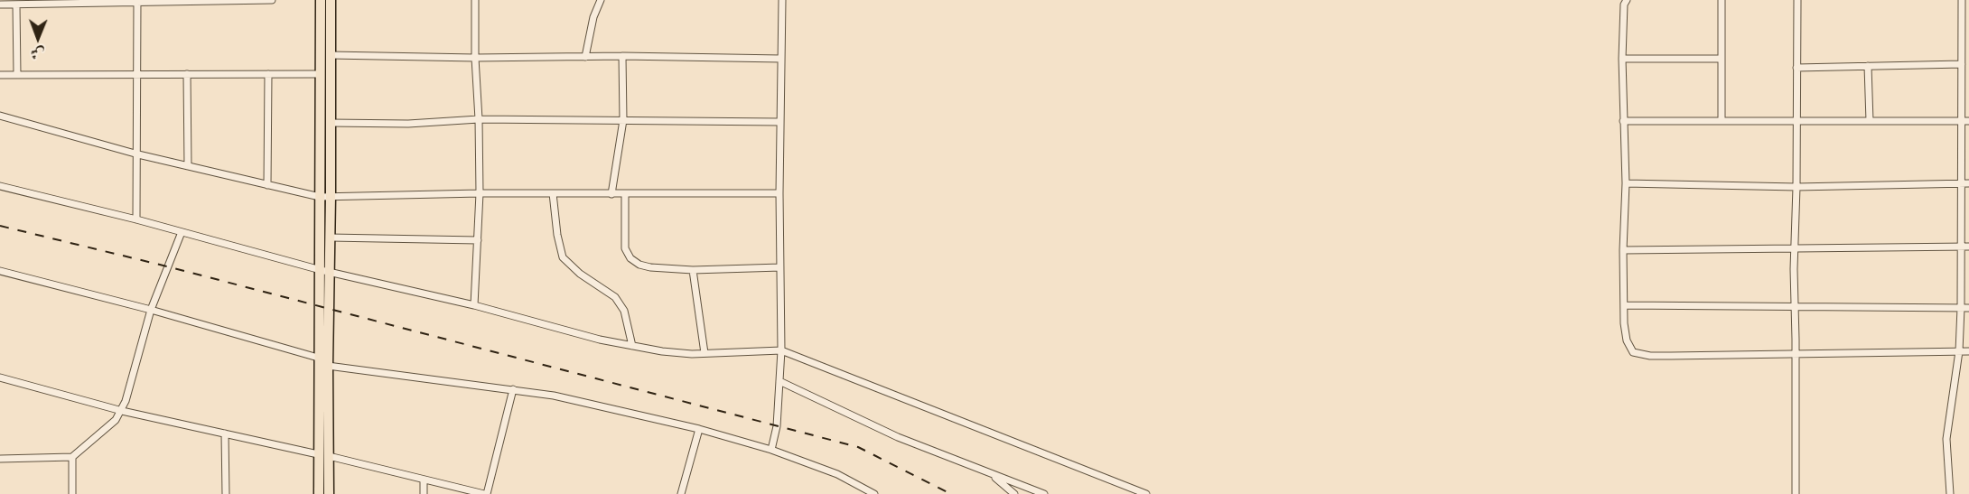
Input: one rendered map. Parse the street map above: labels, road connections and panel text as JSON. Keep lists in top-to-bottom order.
{
  "north": "bottom"
}
